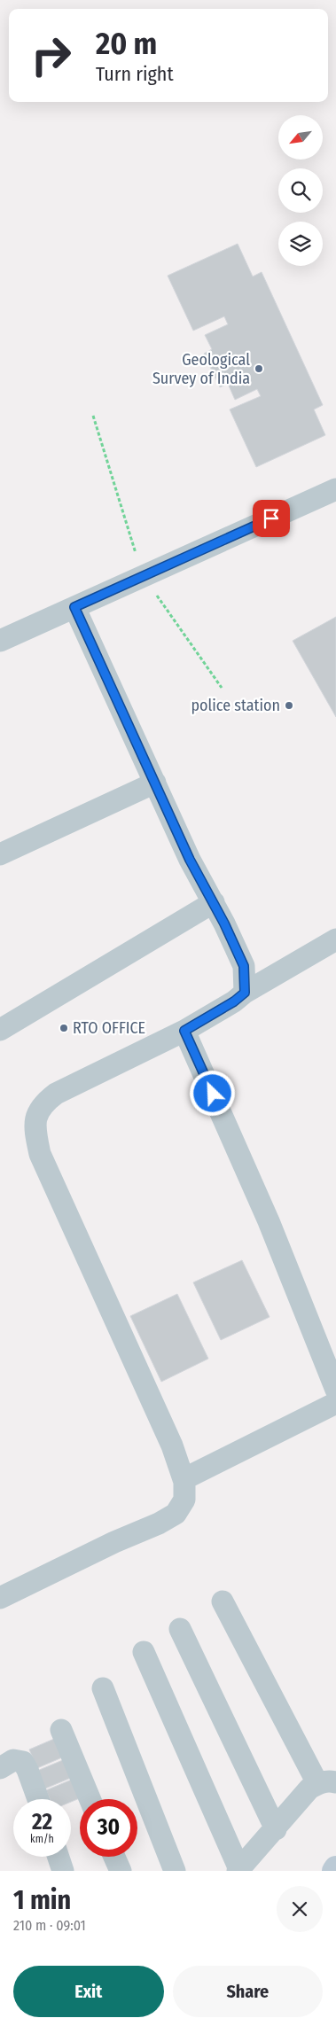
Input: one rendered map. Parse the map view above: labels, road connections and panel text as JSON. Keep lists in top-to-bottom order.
{
  "places": ["Geological Survey of India", "police station", "RTO OFFICE"],
  "north": "bottom left",
  "page": {
    "turn": ["20 m", "Turn right"],
    "speed": "22 km/h",
    "limit": "30",
    "heading": ["1 min", "210 m · 09:01"],
    "buttons": ["Exit", "Share"]
  }
}
